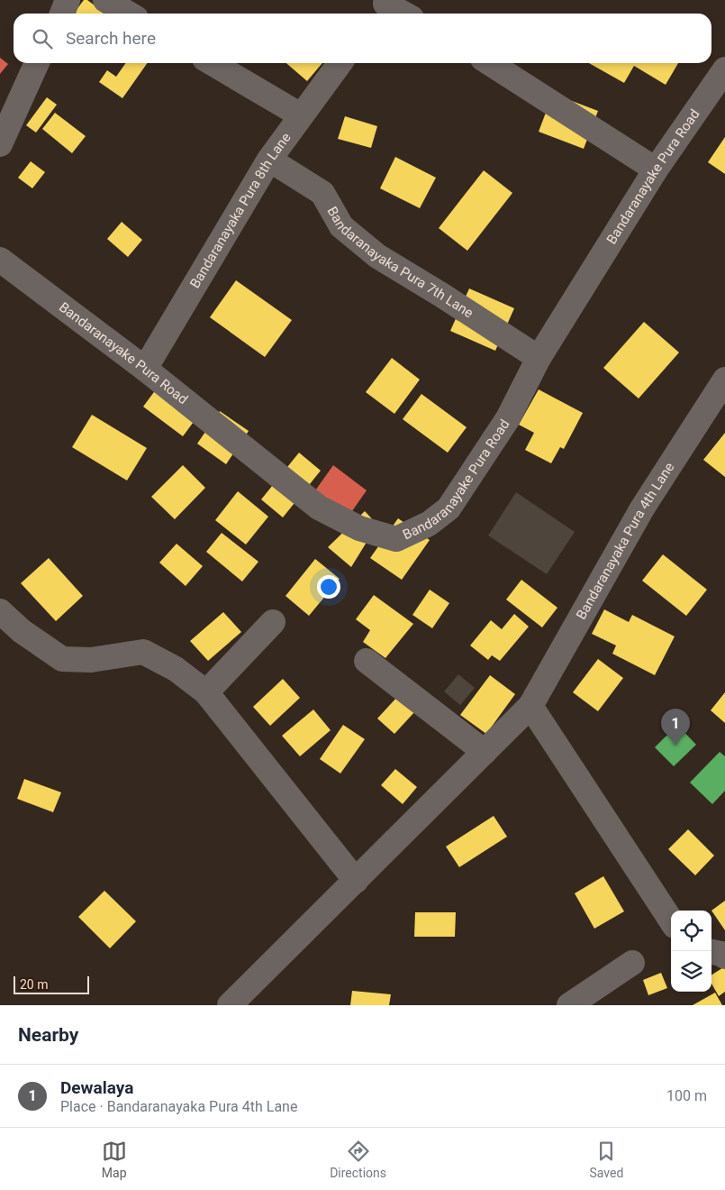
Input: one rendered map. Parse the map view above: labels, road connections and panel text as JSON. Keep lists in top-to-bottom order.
{
  "streets": {
    "street": [
      "Bandaranayake Pura Road",
      "Bandaranayaka Pura 8th Lane",
      "Bandaranayaka Pura 7th Lane",
      "Bandaranayaka Pura 4th Lane"
    ]
  },
  "crossings": [
    ["Bandaranayake Pura Road", "Bandaranayaka Pura 8th Lane"],
    ["Bandaranayake Pura Road", "Bandaranayaka Pura 7th Lane"],
    ["Bandaranayaka Pura 8th Lane", "Bandaranayaka Pura 7th Lane"]
  ],
  "scale_bar": "20 m",
  "page": {
    "search": "Search here",
    "pins": "1",
    "scale": "20 m",
    "heading": "Nearby",
    "list": [
      {
        "mark": "1",
        "name": "Dewalaya",
        "note": "Place · Bandaranayaka Pura 4th Lane",
        "value": "100 m"
      }
    ],
    "nav": ["Map", "Directions", "Saved"]
  }
}
